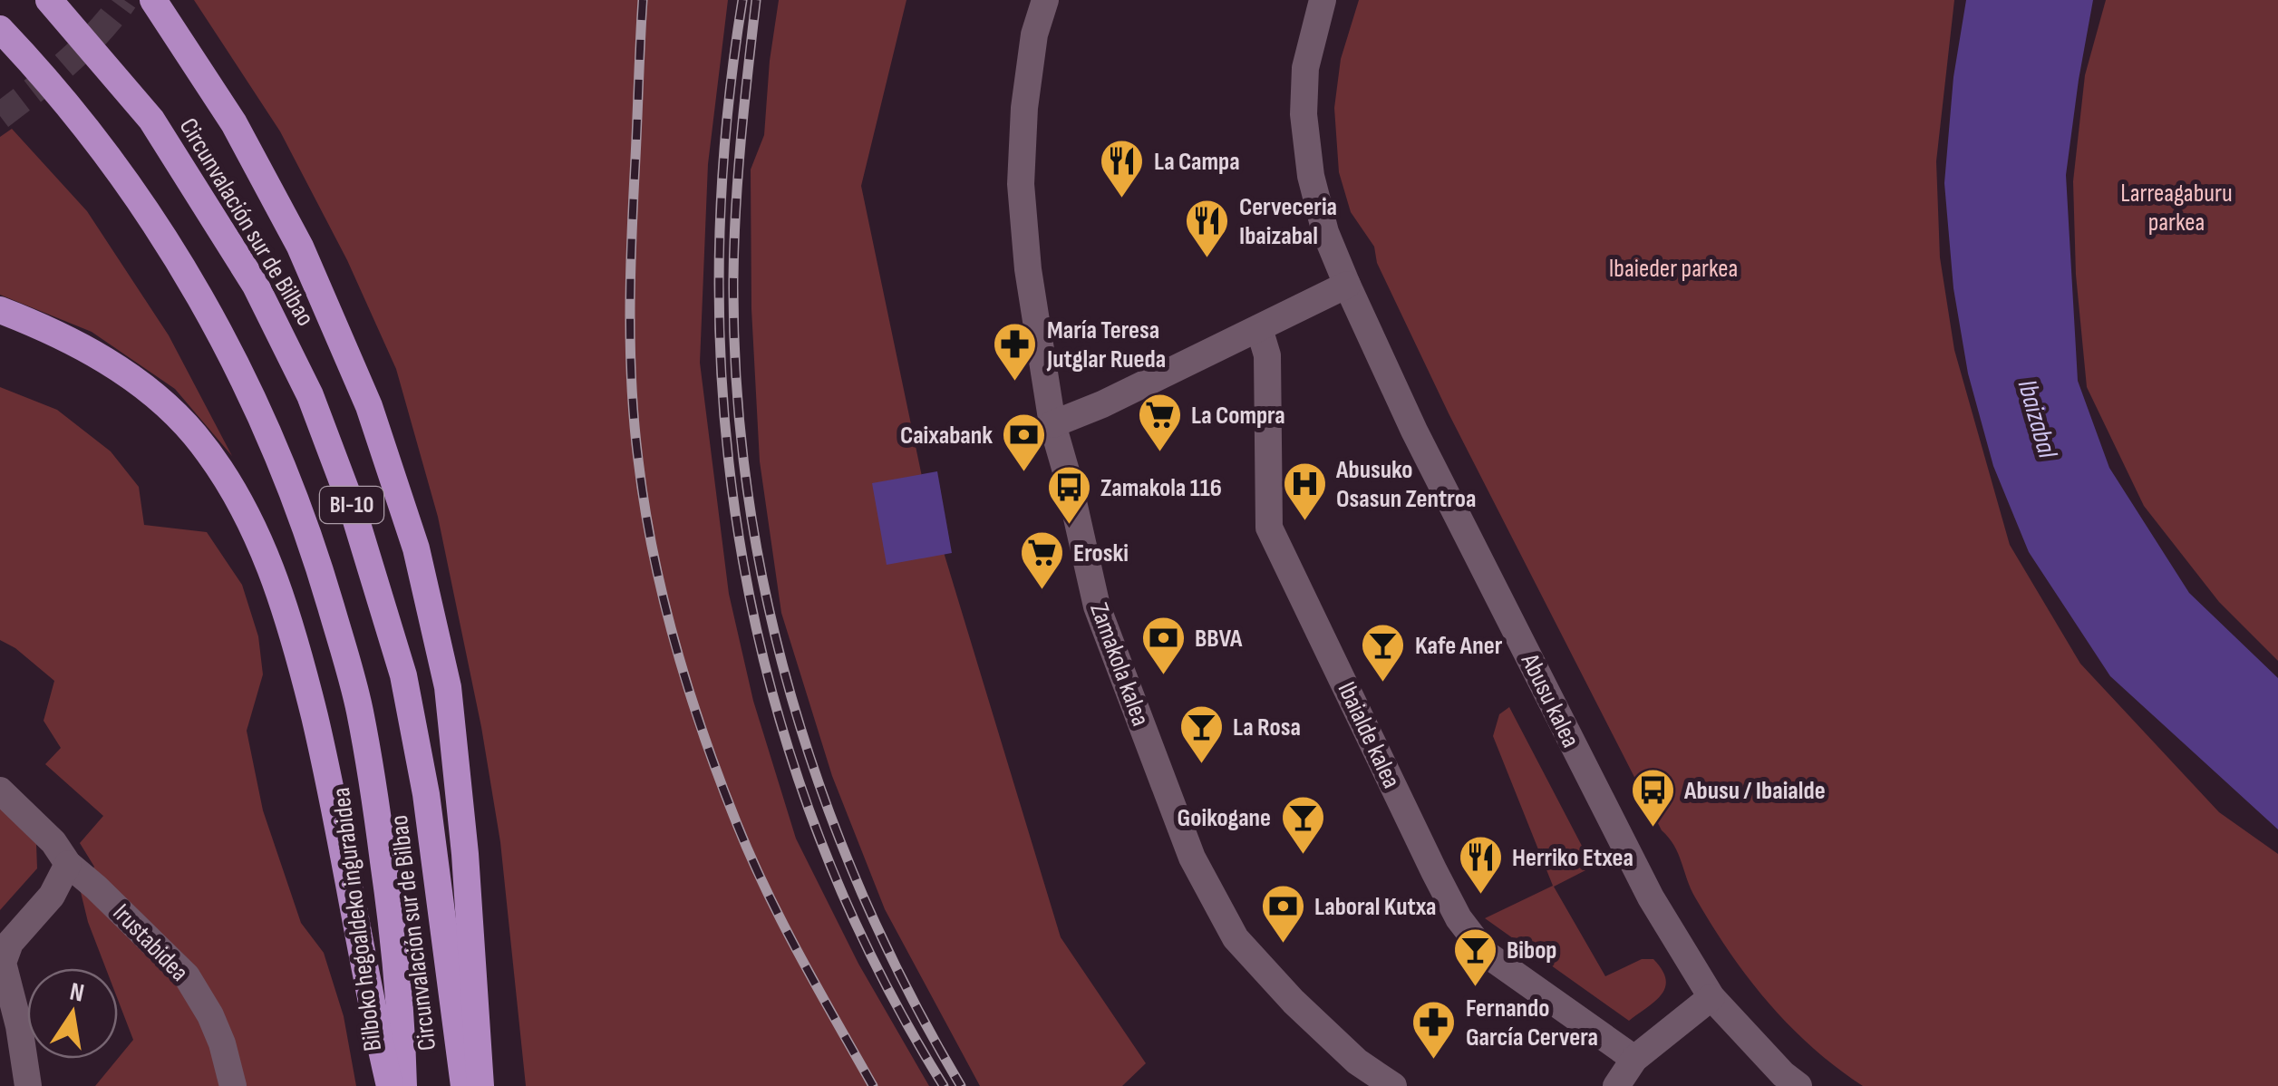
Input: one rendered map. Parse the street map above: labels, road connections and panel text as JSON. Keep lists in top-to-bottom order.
{
  "streets": {
    "highway": ["Circunvalación sur de Bilbao", "BI-10", "Bilboko hegoaldeko ingurabidea"],
    "street": [
      "Zamakola kalea",
      "Abusu kalea",
      "Ibaialde kalea",
      "Irustabidea"
    ]
  },
  "water": ["Ibaizabal"],
  "parks": ["Larreagaburu parkea", "Ibaieder parkea"],
  "places": {
    "restaurant": ["La Campa", "Cerveceria Ibaizabal", "Herriko Etxea"],
    "pharmacy": ["María Teresa Jutglar Rueda", "Fernando García Cervera"],
    "supermarket": ["La Compra", "Eroski"],
    "bank": ["Caixabank", "BBVA", "Laboral Kutxa"],
    "hospital": ["Abusuko Osasun Zentroa"],
    "bus stop": ["Zamakola 116", "Abusu / Ibaialde"],
    "bar": [
      "Kafe Aner",
      "La Rosa",
      "Goikogane",
      "Bibop"
    ]
  },
  "north": "top"
}
